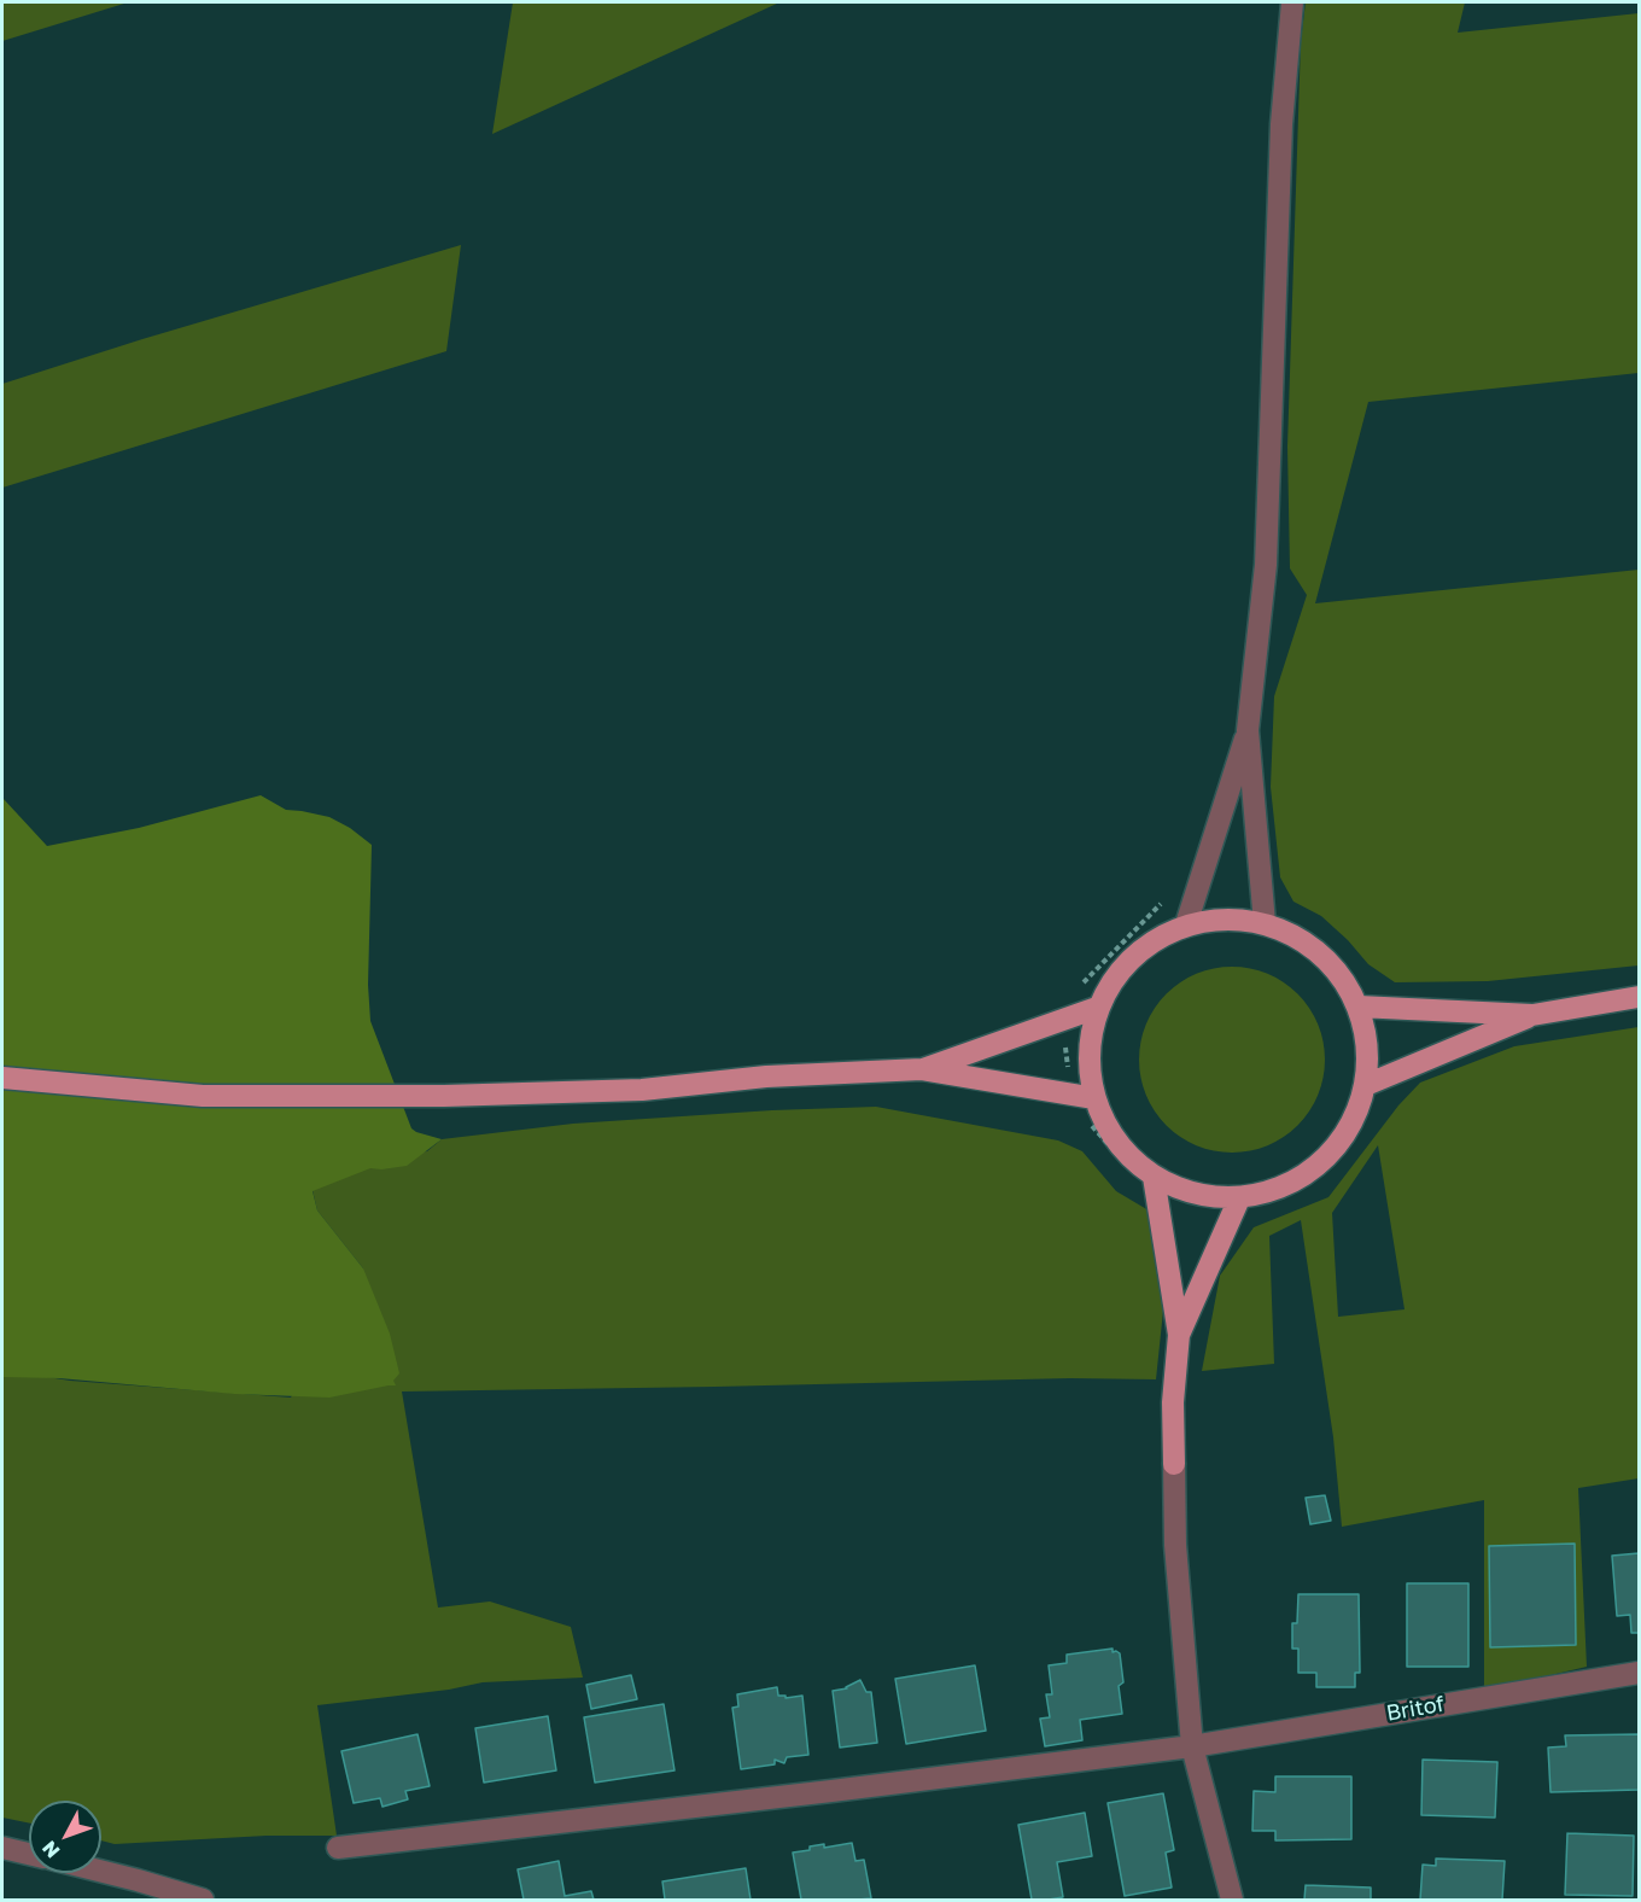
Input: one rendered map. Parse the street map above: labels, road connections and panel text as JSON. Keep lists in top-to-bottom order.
{
  "streets": {
    "street": ["Britof"]
  },
  "north": "bottom left"
}
